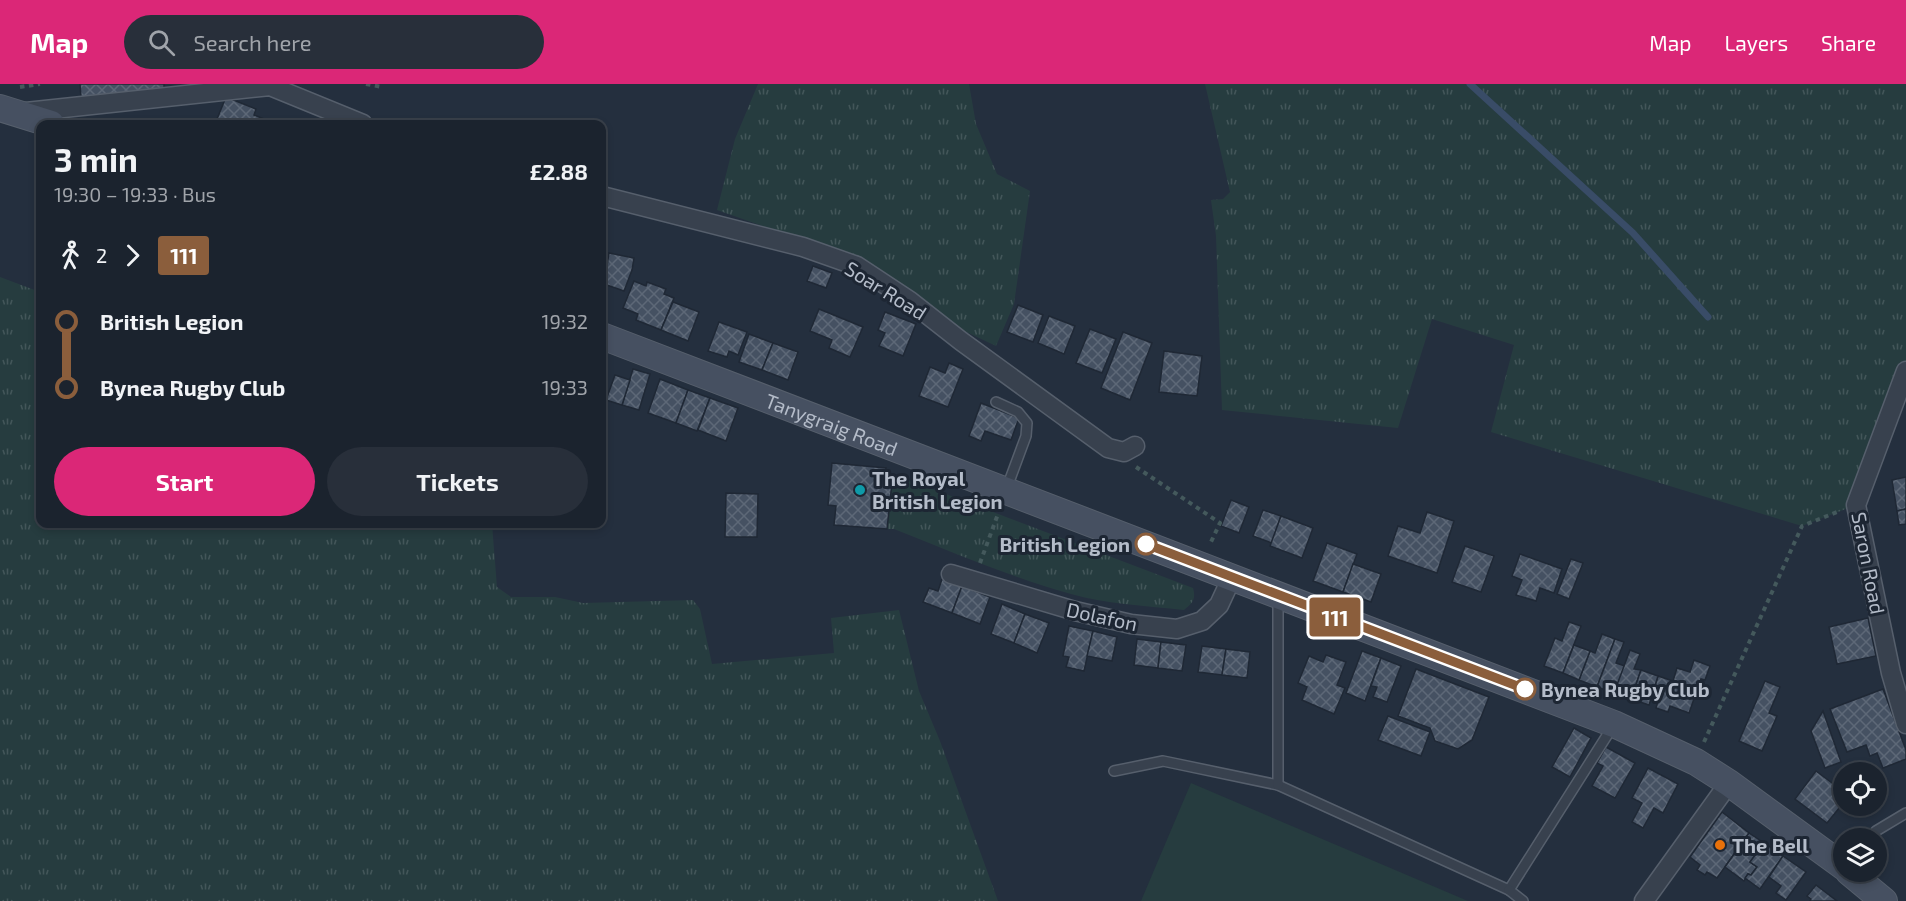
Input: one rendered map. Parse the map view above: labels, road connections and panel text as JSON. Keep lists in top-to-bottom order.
{
  "streets": {
    "main road": ["Tanygraig Road"],
    "street": ["Soar Road", "Saron Road", "Dolafon"]
  },
  "crossings": [
    ["Tanygraig Road", "Dolafon"]
  ],
  "places": [
    "The Royal British Legion",
    "British Legion",
    "Bynea Rugby Club",
    "The Bell"
  ],
  "lines": ["bus line 111"],
  "page": {
    "header": "Map",
    "search": "Search here",
    "nav": ["Map", "Layers", "Share"],
    "on_map": "111",
    "heading": ["3 min", "19:30 – 19:33 · Bus", "£2.88"],
    "legs": ["2", "111"],
    "list": [
      {
        "name": "British Legion",
        "value": "19:32"
      },
      {
        "name": "Bynea Rugby Club",
        "value": "19:33"
      }
    ],
    "buttons": ["Start", "Tickets"]
  }
}
